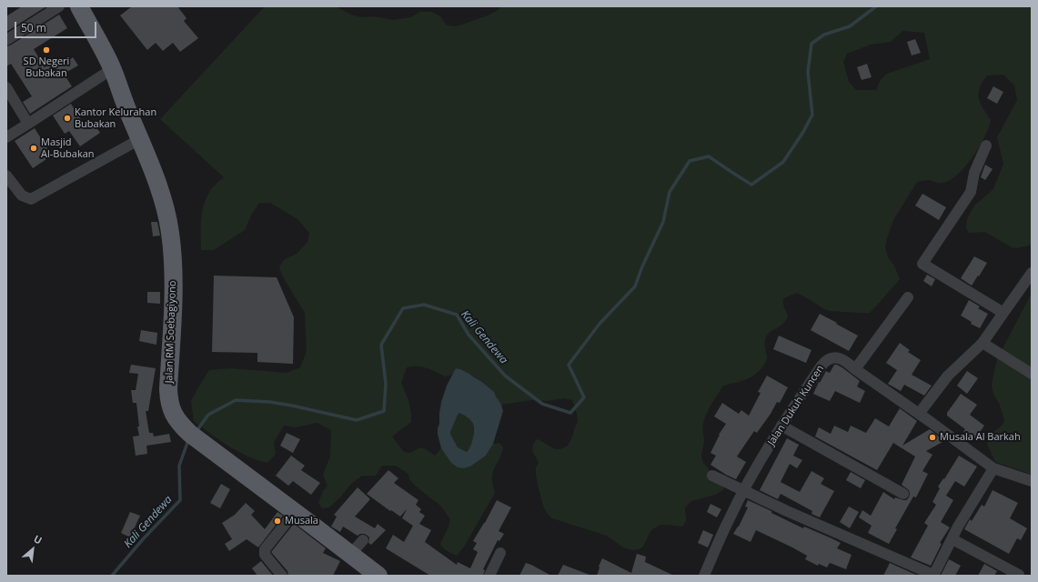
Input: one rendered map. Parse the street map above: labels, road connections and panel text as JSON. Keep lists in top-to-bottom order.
{
  "streets": {
    "main road": ["Jalan RM Soebagiyono"],
    "street": ["Jalan Dukuh Kuncen"]
  },
  "water": ["Kali Gendewa"],
  "places": [
    "SD Negeri Bubakan",
    "Kantor Kelurahan Bubakan",
    "Masjid Al-Bubakan",
    "Musala Al Barkah",
    "Musala"
  ],
  "scale_bar": "50 m",
  "north": "top right"
}
